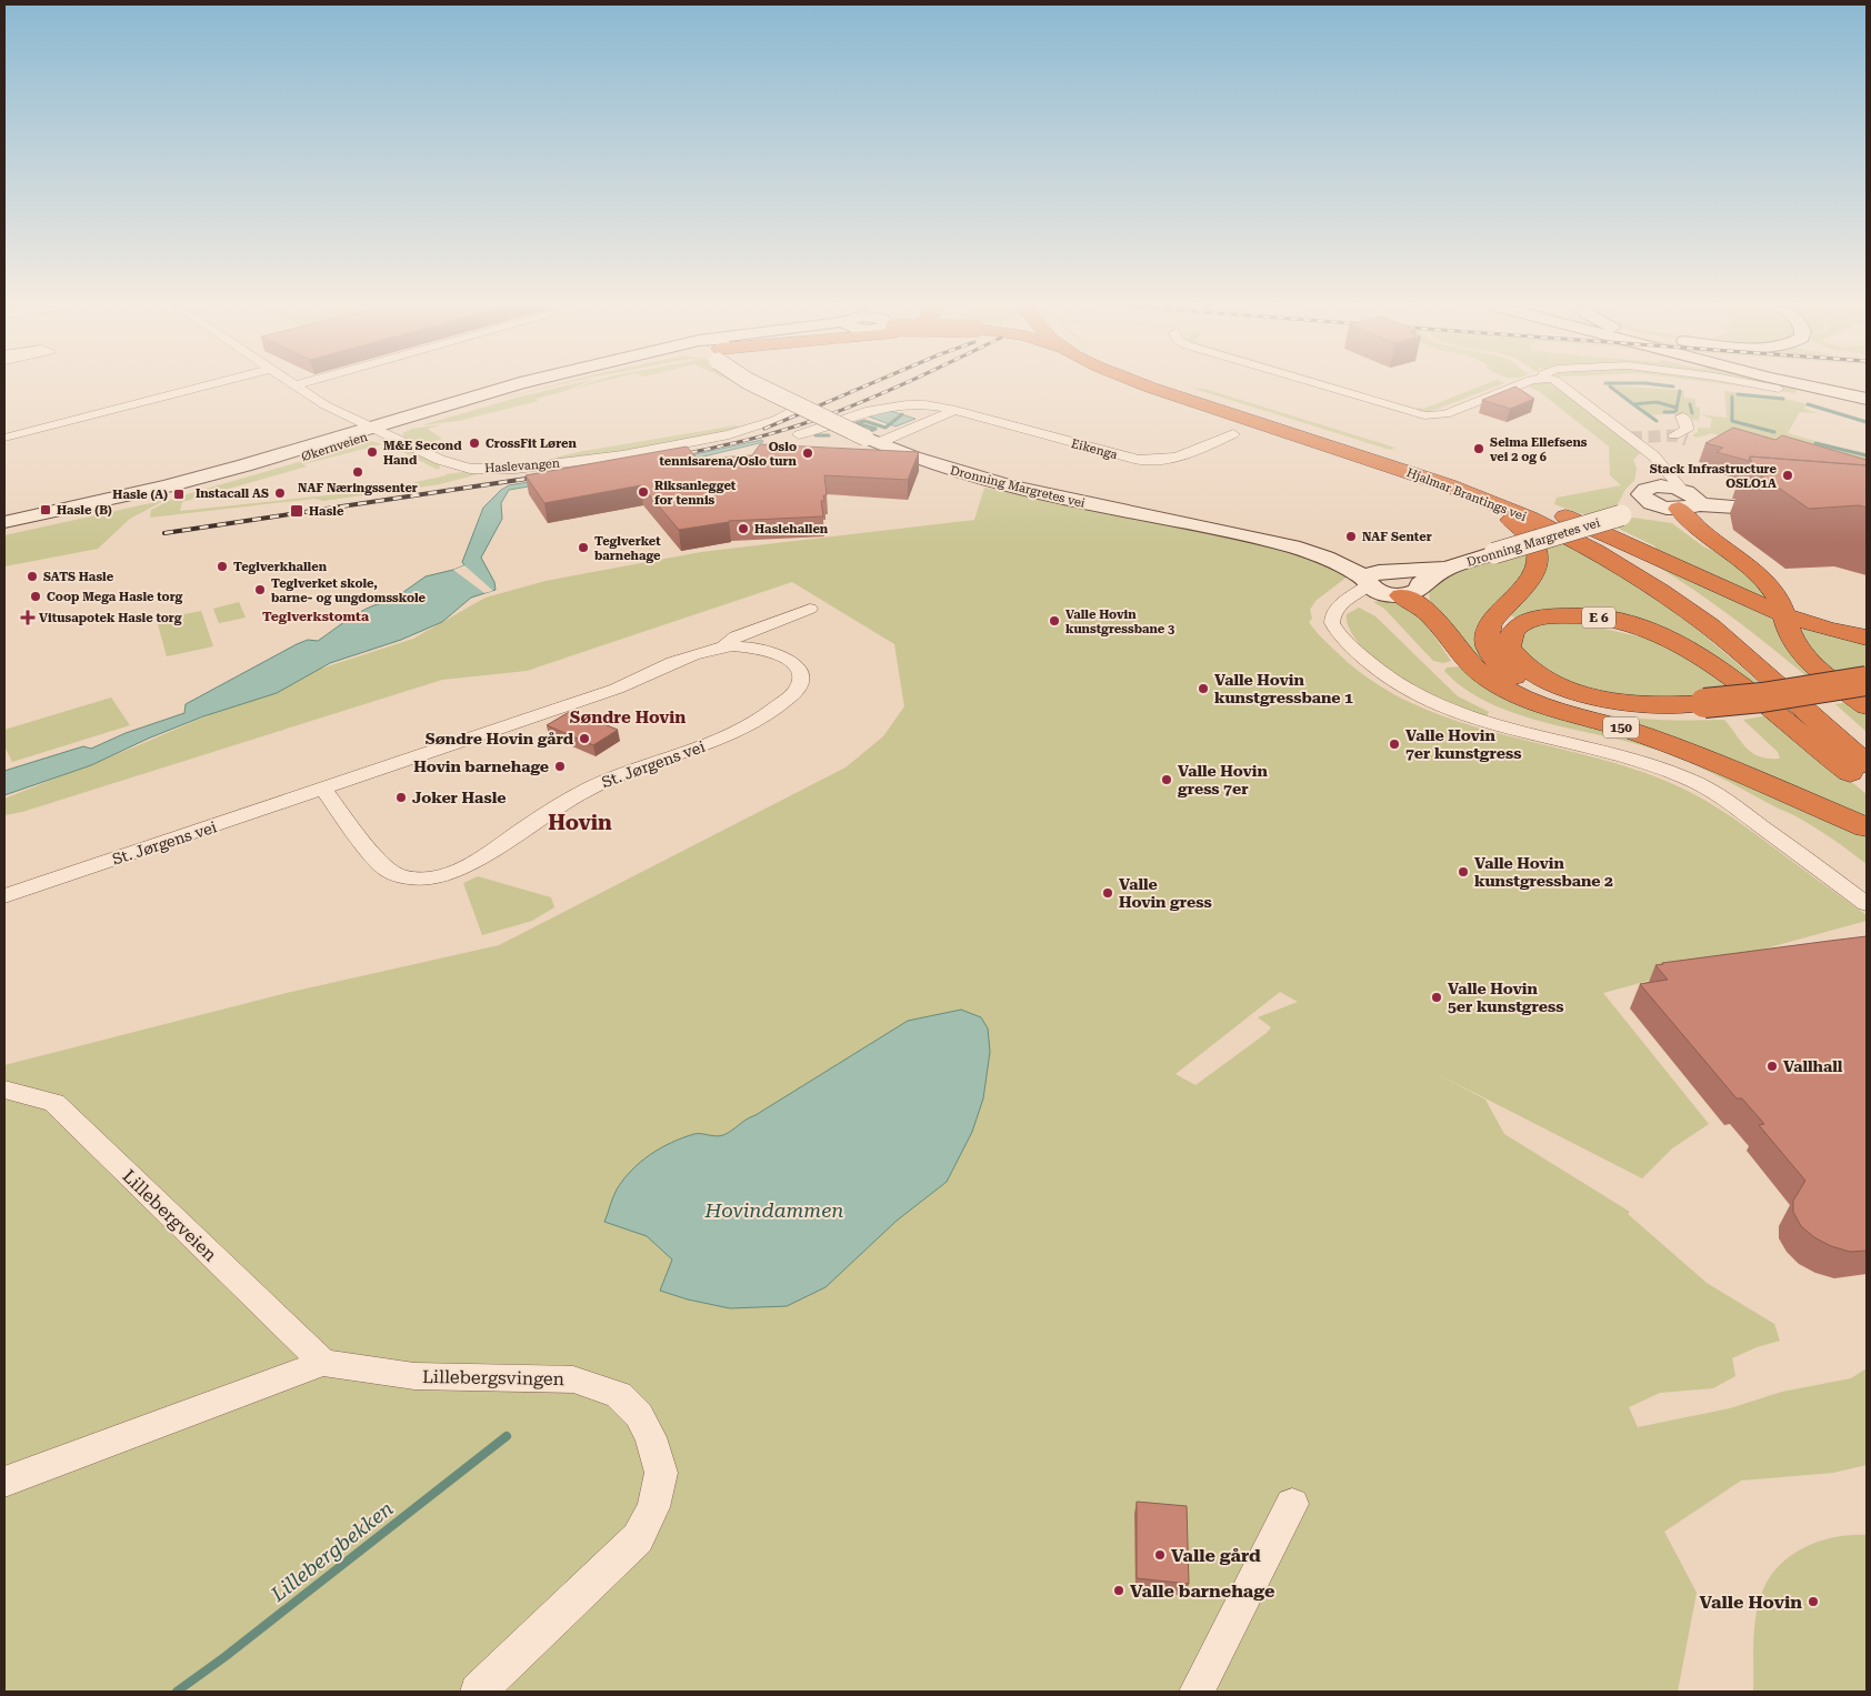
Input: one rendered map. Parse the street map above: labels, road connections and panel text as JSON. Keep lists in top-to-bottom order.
{
  "streets": {
    "highway": ["Hjalmar Brantings vei", "E 6", "150"],
    "main road": ["Økernveien", "Dronning Margretes vei"],
    "street": [
      "Eikenga",
      "Haslevangen",
      "St. Jørgens vei",
      "Lillebergveien",
      "Lillebergsvingen"
    ]
  },
  "crossings": [
    ["Økernveien", "Haslevangen"],
    ["Dronning Margretes vei", "150"],
    ["Hjalmar Brantings vei", "E 6"],
    ["Lillebergveien", "Lillebergsvingen"]
  ],
  "districts": ["Teglverkstomta", "Søndre Hovin", "Hovin"],
  "water": ["Hovindammen", "Lillebergbekken"],
  "places": {
    "other": [
      "CrossFit Løren",
      "Selma Ellefsens vei 2 og 6",
      "M&E Second Hand",
      "Oslo tennisarena/Oslo turn",
      "NAF Næringssenter",
      "Stack Infrastructure OSLO1A",
      "Riksanlegget for tennis",
      "Instacall AS",
      "Haslehallen",
      "NAF Senter",
      "Teglverket barnehage",
      "Teglverkhallen",
      "SATS Hasle",
      "Teglverket skole, barne- og ungdomsskole",
      "Coop Mega Hasle torg",
      "Valle Hovin kunstgressbane 3",
      "Valle Hovin kunstgressbane 1",
      "Søndre Hovin gård",
      "Valle Hovin 7er kunstgress",
      "Hovin barnehage",
      "Valle Hovin gress 7er",
      "Joker Hasle",
      "Valle Hovin kunstgressbane 2",
      "Valle Hovin gress",
      "Valle Hovin 5er kunstgress",
      "Vallhall",
      "Valle gård",
      "Valle barnehage",
      "Valle Hovin"
    ],
    "transit": ["Hasle (A)", "Hasle (B)", "Hasle"],
    "health": ["Vitusapotek Hasle torg"]
  }
}
